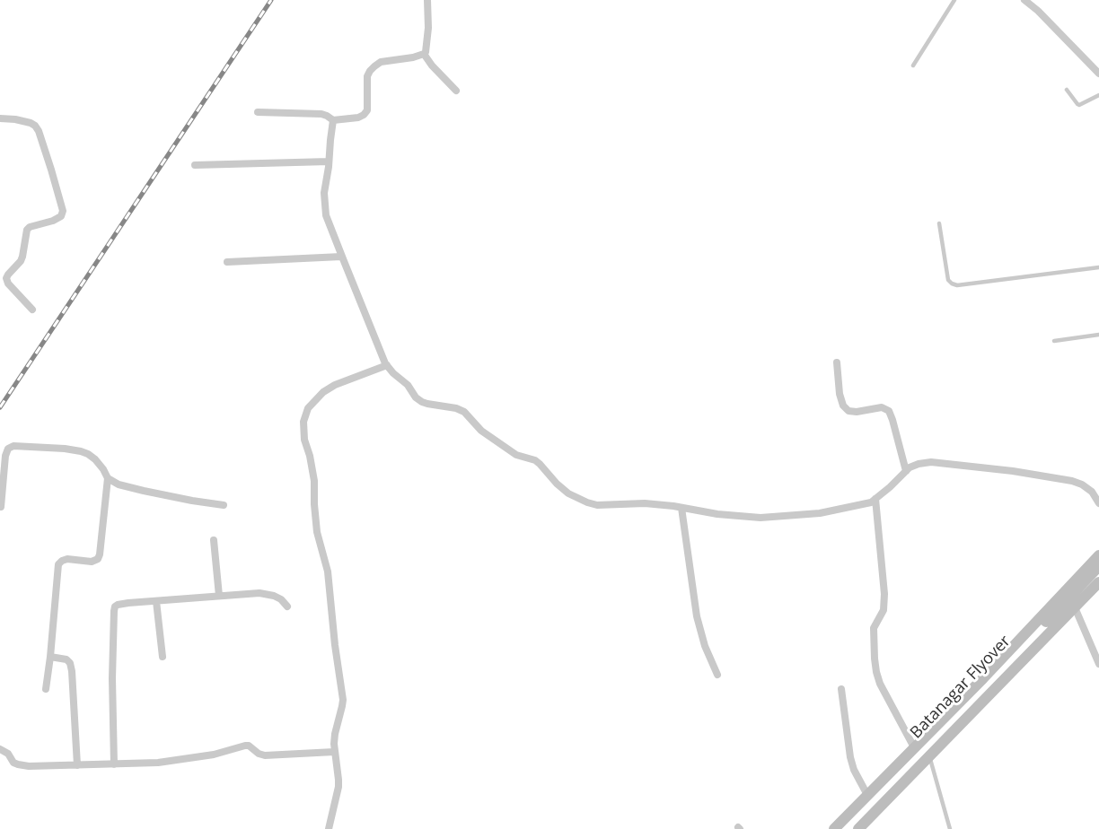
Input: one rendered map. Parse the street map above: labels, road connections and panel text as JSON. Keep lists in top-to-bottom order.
{
  "streets": {
    "street": ["Batanagar Flyover"]
  }
}
